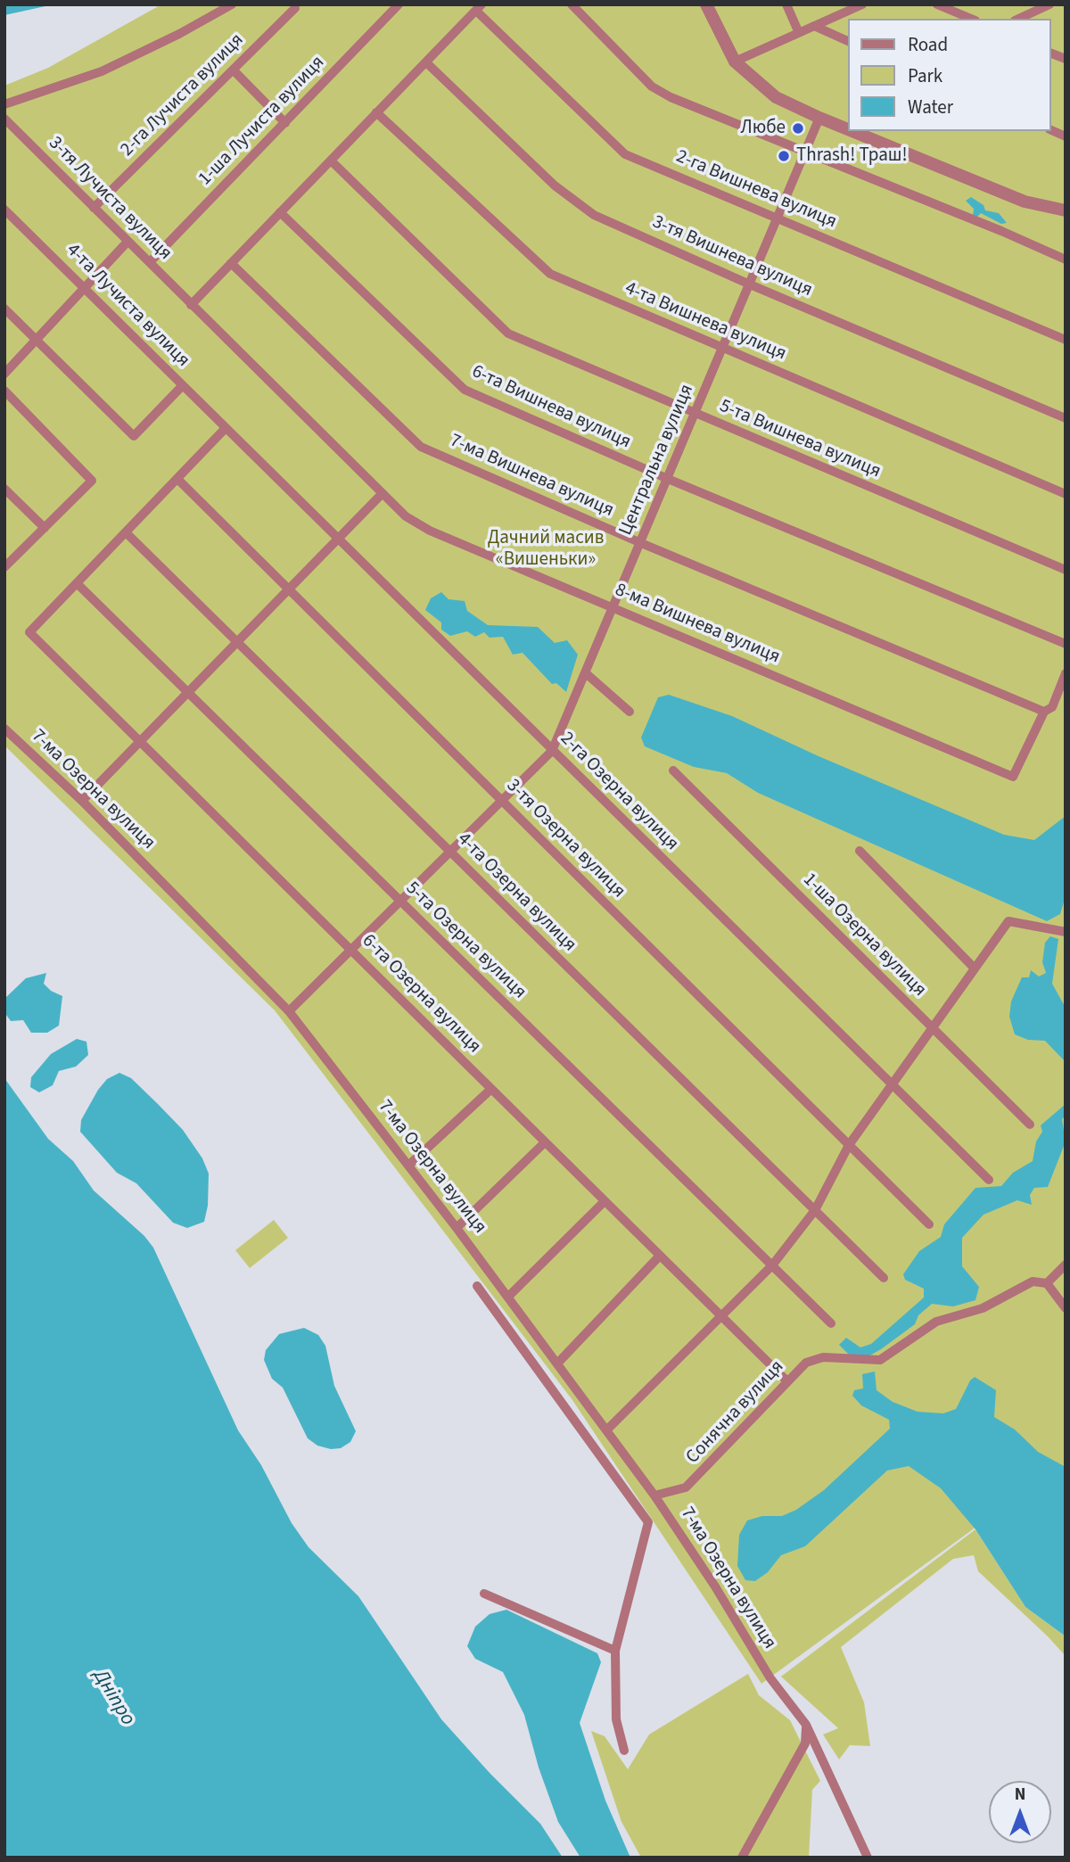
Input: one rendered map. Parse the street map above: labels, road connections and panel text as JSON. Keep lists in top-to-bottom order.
{
  "streets": {
    "street": [
      "2-га Лучиста вулиця",
      "1-ша Лучиста вулиця",
      "2-га Вишнева вулиця",
      "3-тя Лучиста вулиця",
      "3-тя Вишнева вулиця",
      "4-та Лучиста вулиця",
      "4-та Вишнева вулиця",
      "6-та Вишнева вулиця",
      "5-та Вишнева вулиця",
      "Центральна вулиця",
      "7-ма Вишнева вулиця",
      "8-ма Вишнева вулиця",
      "7-ма Озерна вулиця",
      "2-га Озерна вулиця",
      "3-тя Озерна вулиця",
      "4-та Озерна вулиця",
      "1-ша Озерна вулиця",
      "5-та Озерна вулиця",
      "6-та Озерна вулиця",
      "Сонячна вулиця"
    ]
  },
  "crossings": [
    ["2-га Лучиста вулиця", "3-тя Лучиста вулиця"],
    ["1-ша Лучиста вулиця", "3-тя Лучиста вулиця"],
    ["2-га Вишнева вулиця", "Центральна вулиця"],
    ["3-тя Лучиста вулиця", "8-ма Вишнева вулиця"],
    ["3-тя Вишнева вулиця", "Центральна вулиця"],
    ["4-та Лучиста вулиця", "2-га Озерна вулиця"],
    ["4-та Вишнева вулиця", "Центральна вулиця"],
    ["6-та Вишнева вулиця", "Центральна вулиця"],
    ["5-та Вишнева вулиця", "Центральна вулиця"],
    ["Центральна вулиця", "7-ма Вишнева вулиця"],
    ["Центральна вулиця", "8-ма Вишнева вулиця"],
    ["Центральна вулиця", "7-ма Озерна вулиця"],
    ["Центральна вулиця", "2-га Озерна вулиця"],
    ["Центральна вулиця", "3-тя Озерна вулиця"],
    ["Центральна вулиця", "4-та Озерна вулиця"],
    ["Центральна вулиця", "5-та Озерна вулиця"],
    ["Центральна вулиця", "6-та Озерна вулиця"],
    ["7-ма Вишнева вулиця", "8-ма Вишнева вулиця"],
    ["7-ма Озерна вулиця", "Сонячна вулиця"],
    ["5-та Озерна вулиця", "6-та Озерна вулиця"],
    ["6-та Озерна вулиця", "Сонячна вулиця"]
  ],
  "water": ["Дніпро"],
  "parks": ["Дачний масив «Вишеньки»"],
  "places": ["Любе", "Thrash! Траш!"],
  "legend": ["Road", "Park", "Water"],
  "north": "top"
}
